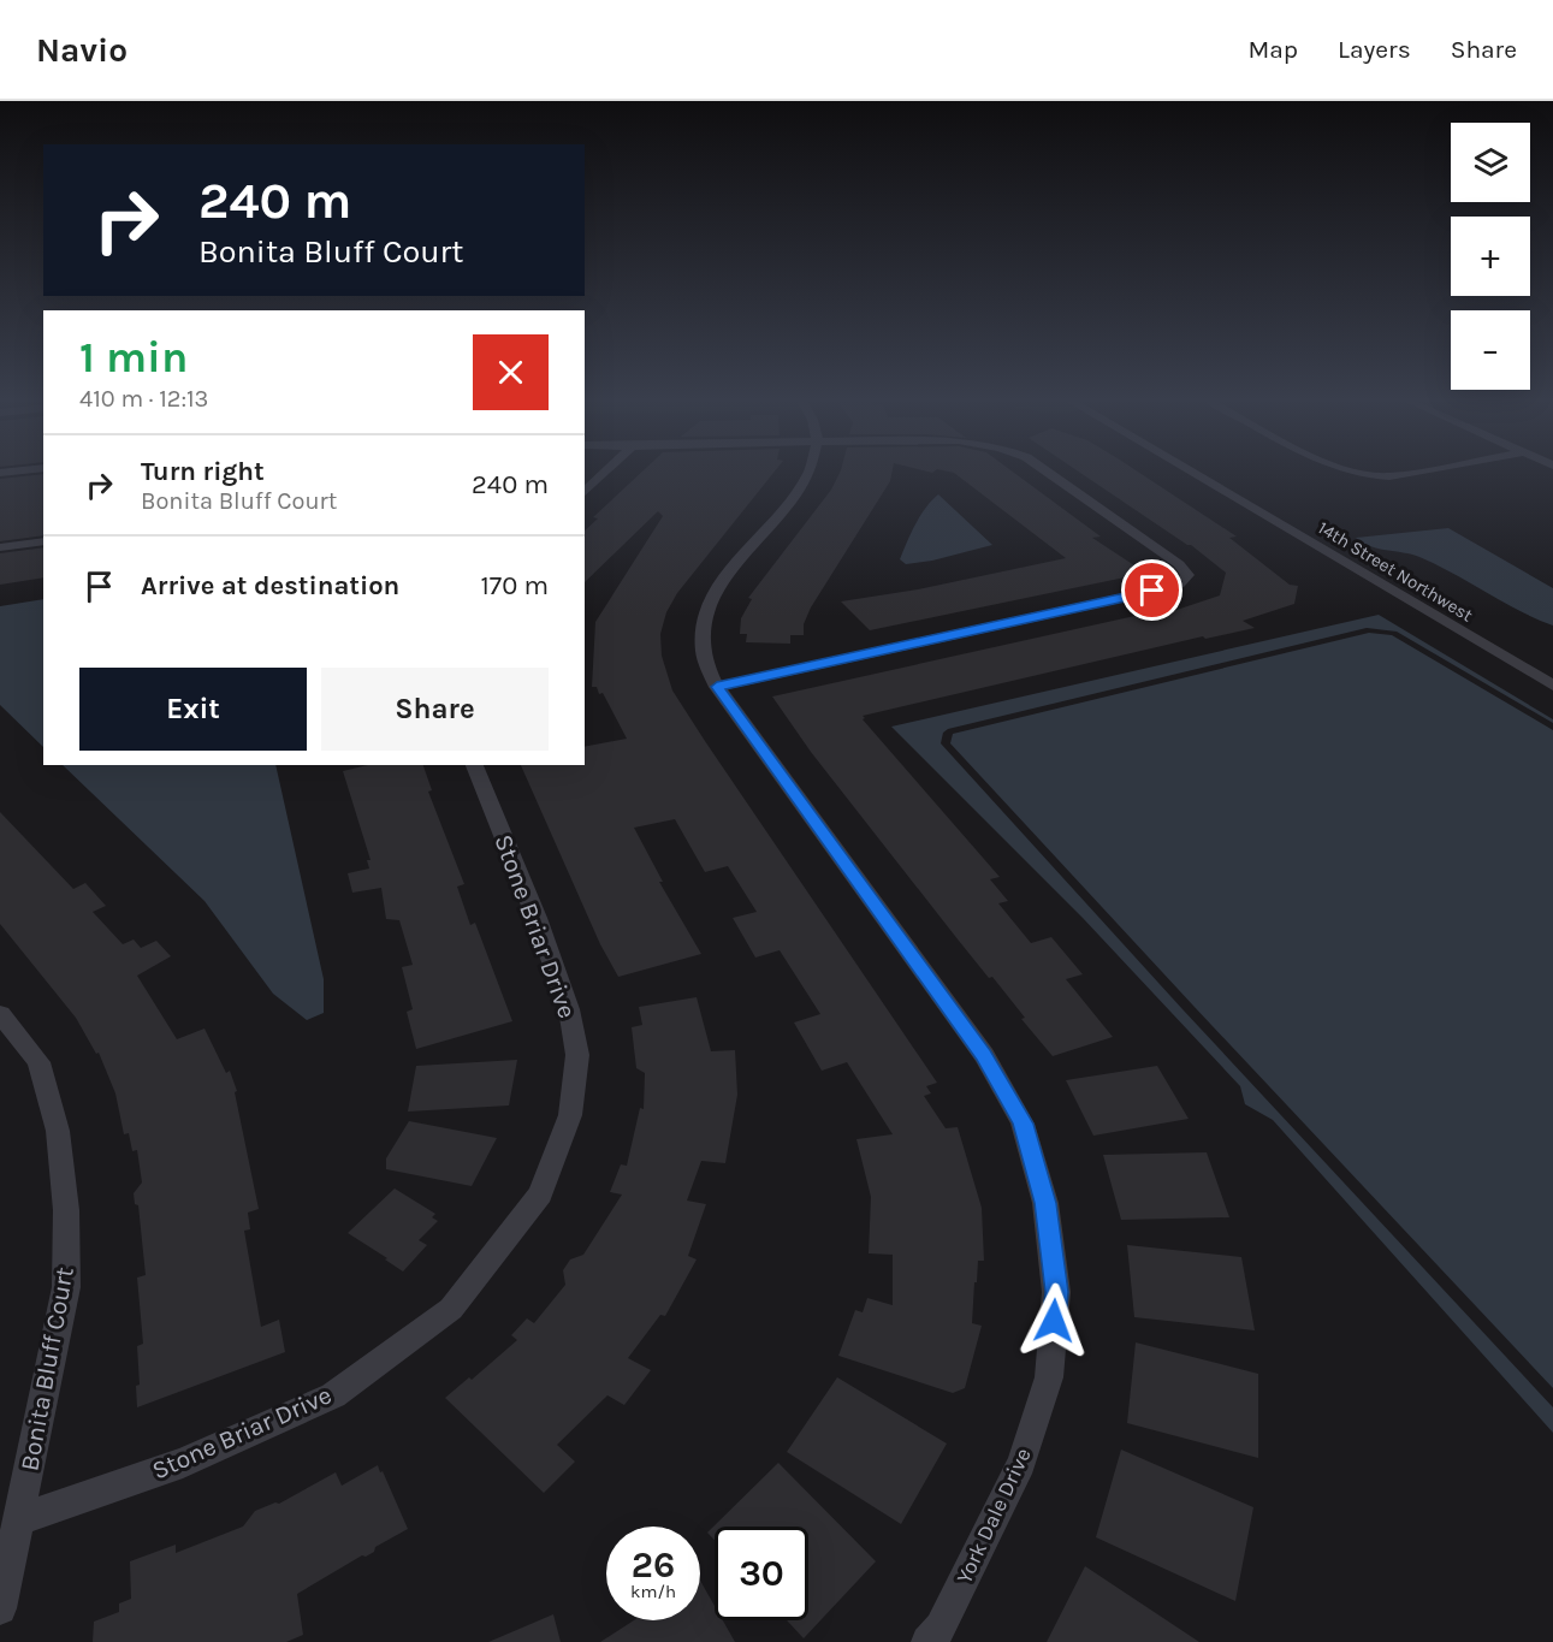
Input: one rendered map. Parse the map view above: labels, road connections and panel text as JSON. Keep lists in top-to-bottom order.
{
  "streets": {
    "street": [
      "14th Street Northwest",
      "Stone Briar Drive",
      "Bonita Bluff Court",
      "York Dale Drive"
    ]
  },
  "crossings": [
    ["Stone Briar Drive", "Bonita Bluff Court"]
  ],
  "page": {
    "header": "Navio",
    "nav": ["Map", "Layers", "Share"],
    "map_buttons": ["+", "−"],
    "turn": ["240 m", "Bonita Bluff Court"],
    "heading": ["1 min", "410 m · 12:13"],
    "list": [
      {
        "name": "Turn right",
        "note": "Bonita Bluff Court",
        "value": "240 m"
      },
      {
        "name": "Arrive at destination",
        "value": "170 m"
      }
    ],
    "buttons": ["Exit", "Share"],
    "speed": "26 km/h",
    "limit": "30"
  }
}
